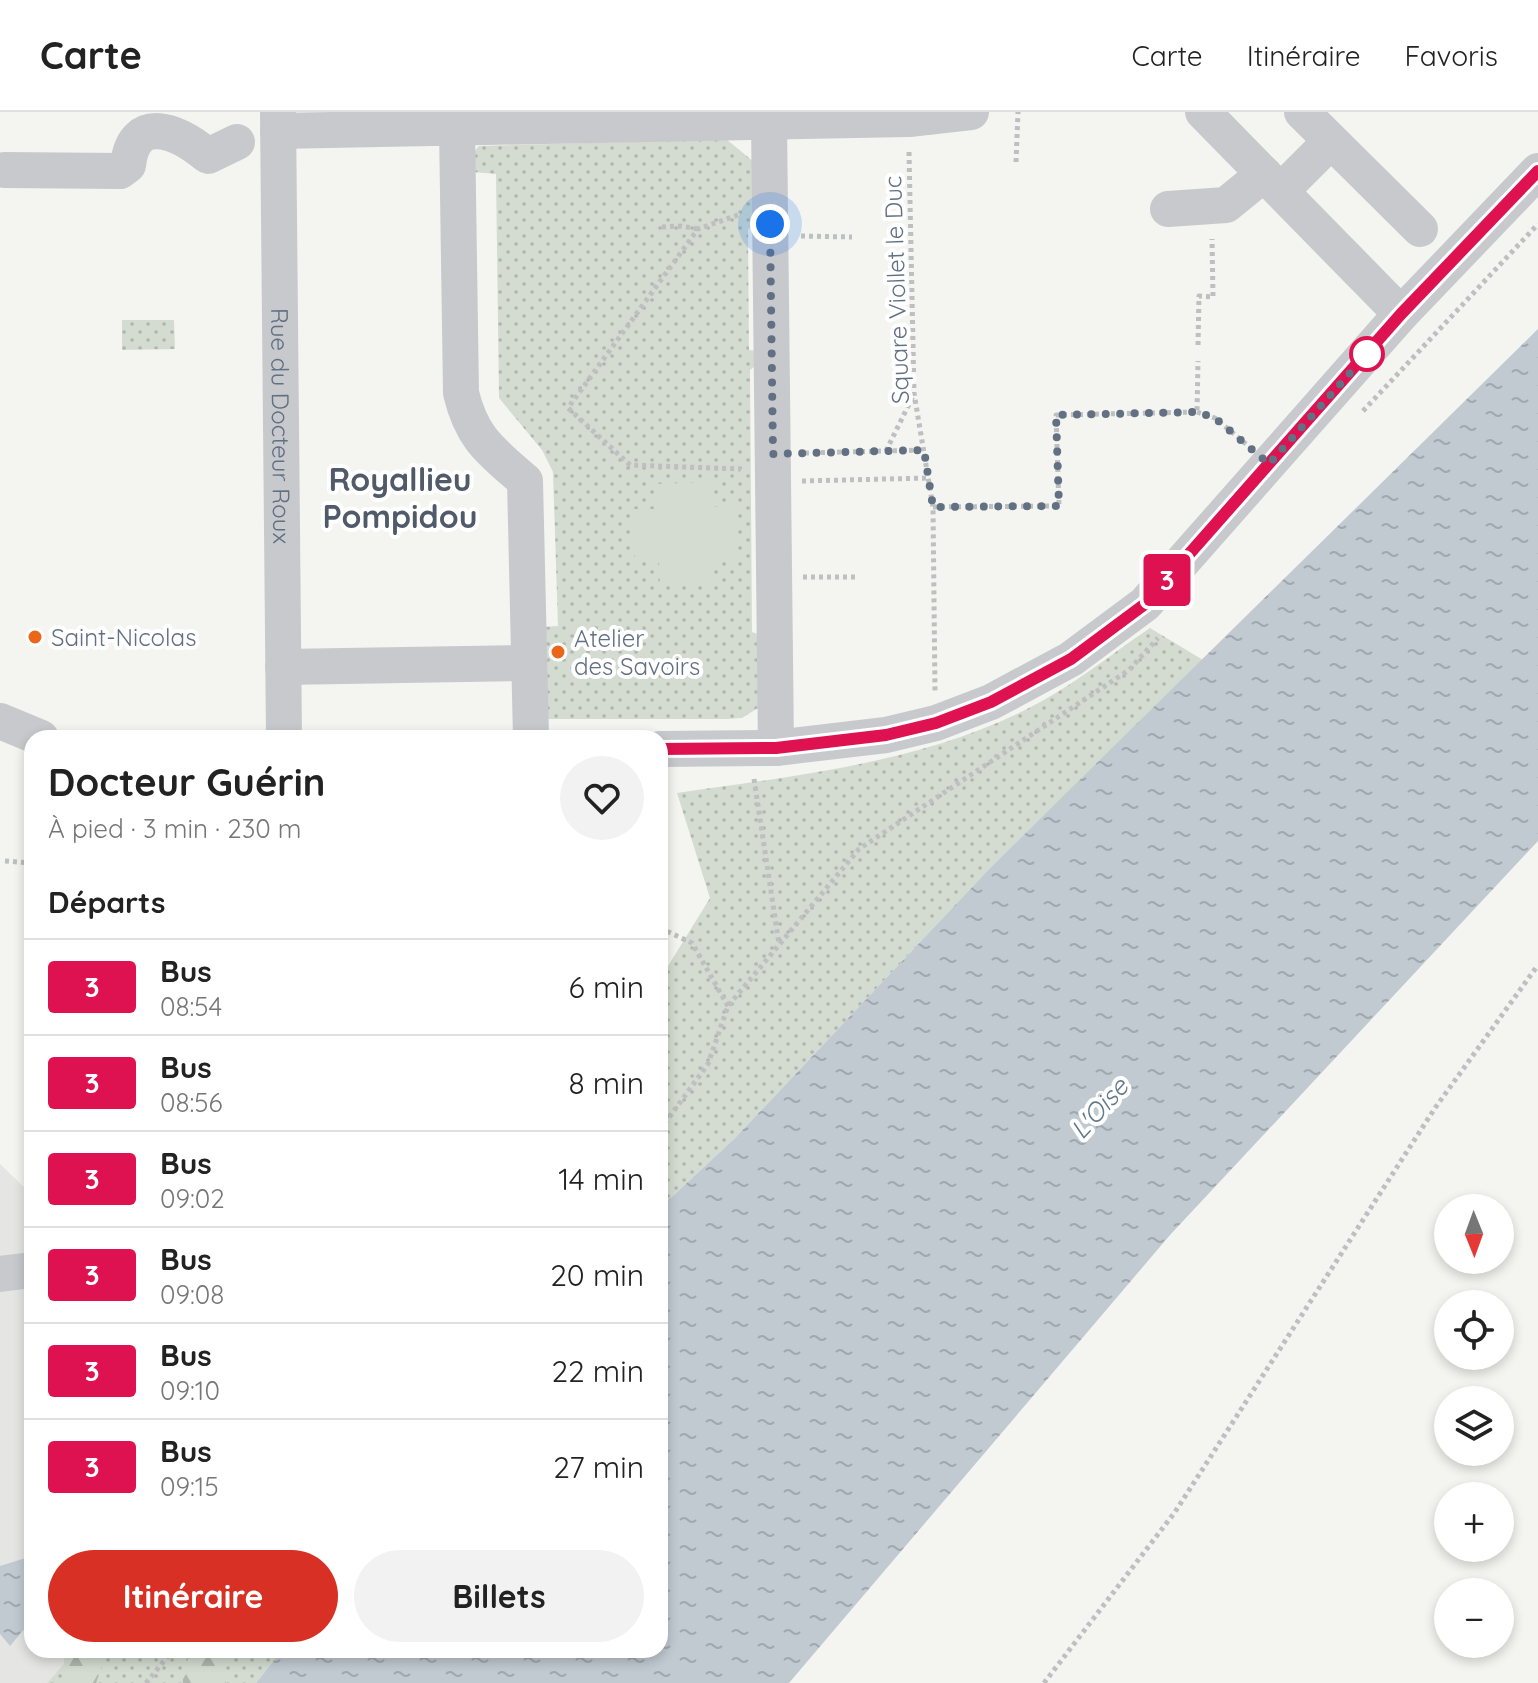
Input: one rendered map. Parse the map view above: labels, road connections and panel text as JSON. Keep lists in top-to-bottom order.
{
  "streets": {
    "street": ["Rue du Docteur Roux"],
    "path": ["Square Viollet le Duc"]
  },
  "districts": ["Royallieu Pompidou"],
  "water": ["L'Oise"],
  "places": ["Saint-Nicolas", "Atelier des Savoirs"],
  "lines": ["bus line 3"],
  "north": "bottom",
  "page": {
    "header": "Carte",
    "nav": ["Carte", "Itinéraire", "Favoris"],
    "on_map": "3",
    "heading": [
      ["Docteur Guérin", "À pied · 3 min · 230 m"],
      "Départs"
    ],
    "list": [
      {
        "mark": "3",
        "name": "Bus",
        "note": "08:54",
        "value": "6 min"
      },
      {
        "mark": "3",
        "name": "Bus",
        "note": "08:56",
        "value": "8 min"
      },
      {
        "mark": "3",
        "name": "Bus",
        "note": "09:02",
        "value": "14 min"
      },
      {
        "mark": "3",
        "name": "Bus",
        "note": "09:08",
        "value": "20 min"
      },
      {
        "mark": "3",
        "name": "Bus",
        "note": "09:10",
        "value": "22 min"
      },
      {
        "mark": "3",
        "name": "Bus",
        "note": "09:15",
        "value": "27 min"
      }
    ],
    "map_buttons": ["+", "−"],
    "buttons": ["Itinéraire", "Billets"]
  }
}
